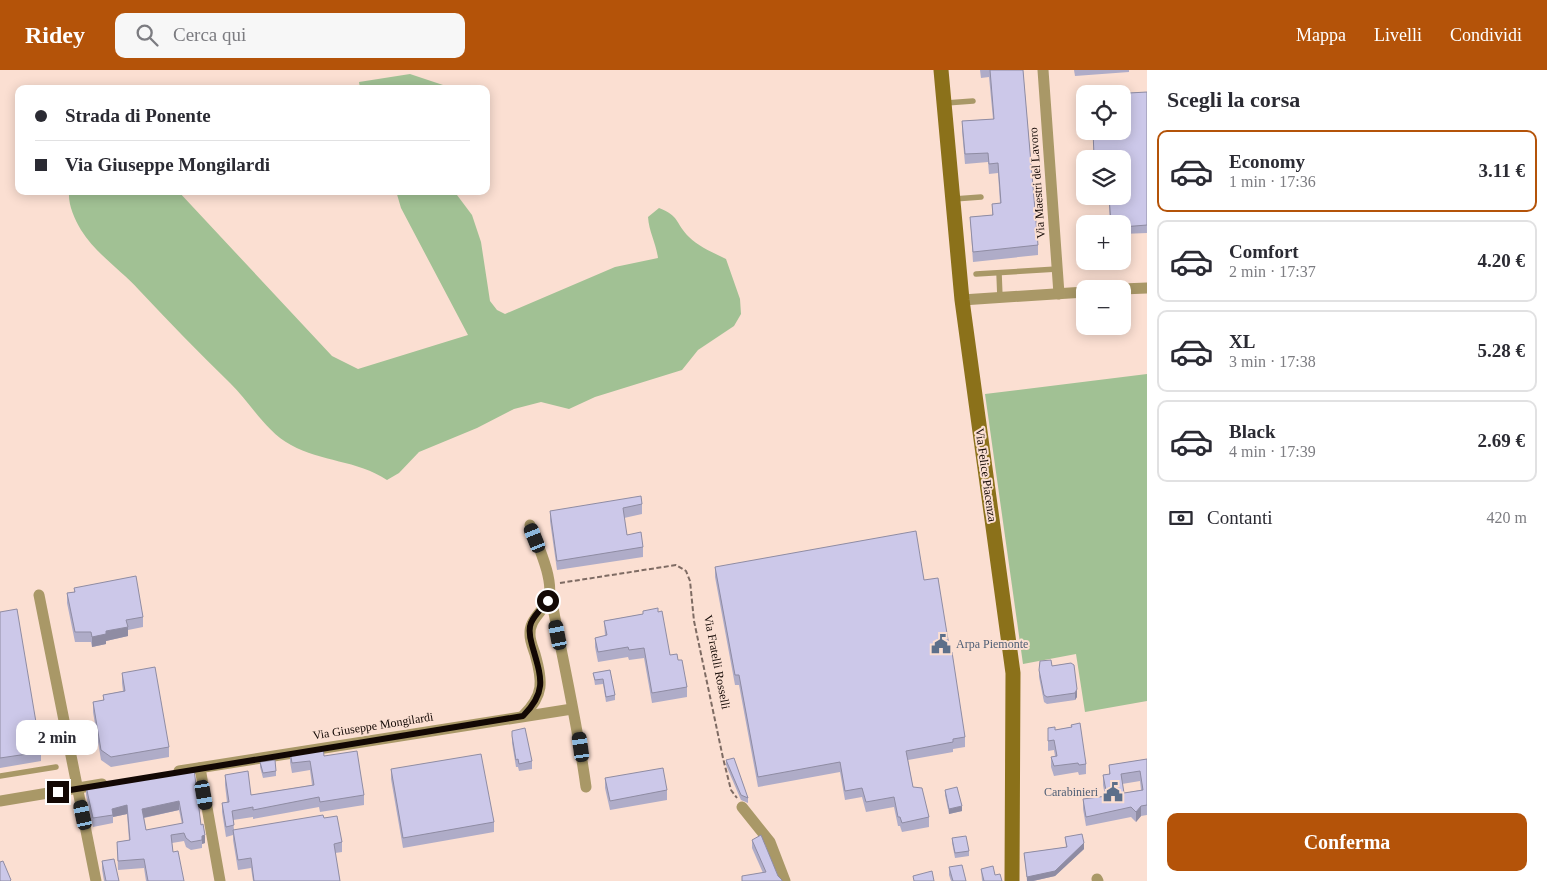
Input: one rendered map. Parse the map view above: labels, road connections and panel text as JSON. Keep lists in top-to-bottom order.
{
  "streets": {
    "street": ["Via Maestri del Lavoro", "Via Felice Piacenza", "Via Giuseppe Mongilardi"],
    "path": ["Via Fratelli Rosselli"]
  },
  "places": {
    "public building": ["Arpa Piemonte", "Carabinieri"]
  },
  "page": {
    "header": "Ridey",
    "search": "Cerca qui",
    "nav": ["Mappa", "Livelli", "Condividi"],
    "heading": "Scegli la corsa",
    "map_buttons": ["+", "−"],
    "banner": ["Strada di Ponente", "Via Giuseppe Mongilardi"],
    "list": [
      {
        "name": "Economy",
        "note": "1 min · 17:36",
        "value": "3.11 €"
      },
      {
        "name": "Comfort",
        "note": "2 min · 17:37",
        "value": "4.20 €"
      },
      {
        "name": "XL",
        "note": "3 min · 17:38",
        "value": "5.28 €"
      },
      {
        "name": "Black",
        "note": "4 min · 17:39",
        "value": "2.69 €"
      }
    ],
    "pay": ["Contanti", "420 m"],
    "bubble": "2 min",
    "buttons": "Conferma"
  }
}
